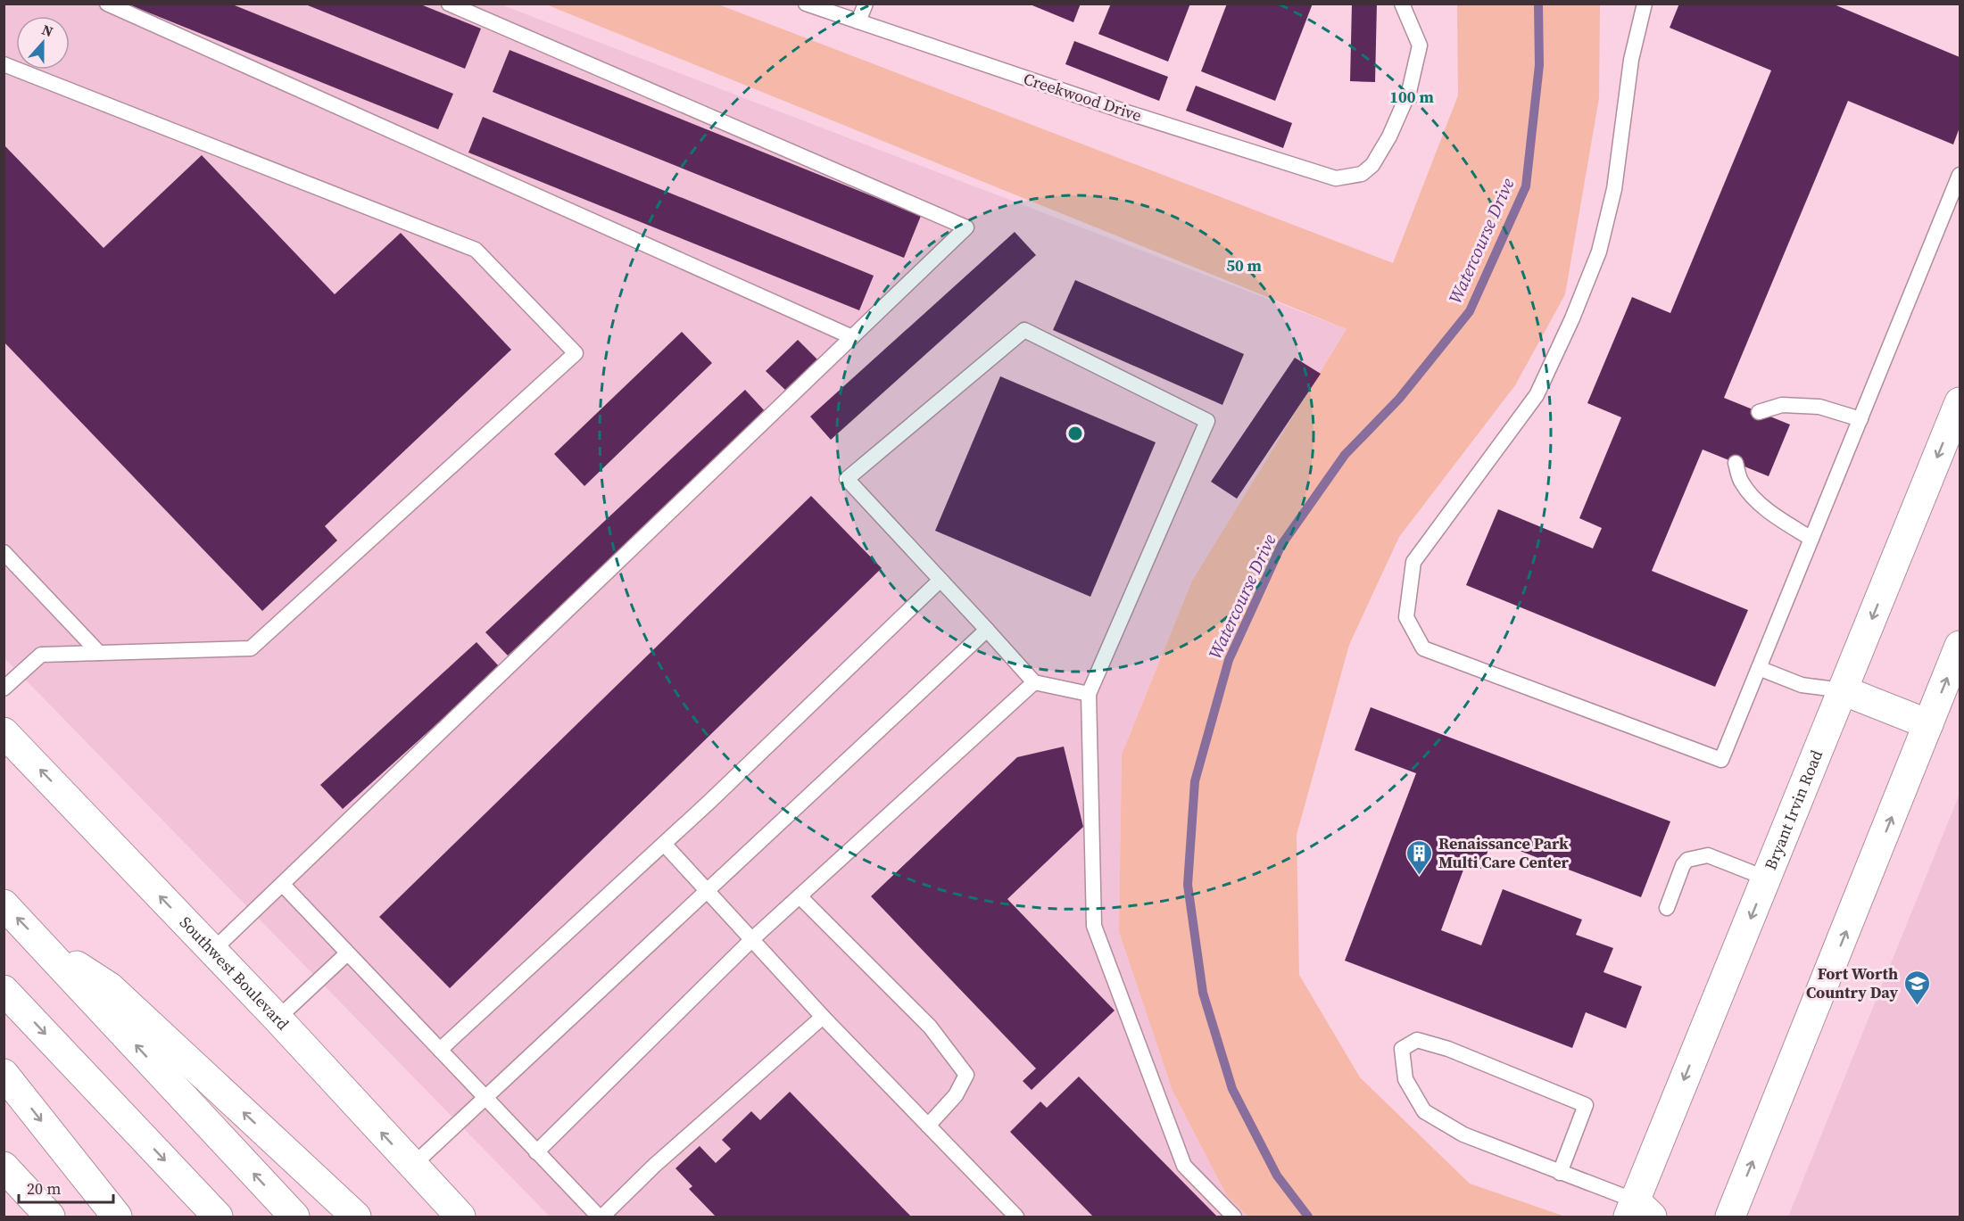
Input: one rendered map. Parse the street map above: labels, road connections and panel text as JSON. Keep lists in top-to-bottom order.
{
  "streets": {
    "main road": ["Bryant Irvin Road", "Southwest Boulevard"],
    "lane": ["Creekwood Drive"]
  },
  "water": ["Watercourse Drive"],
  "places": {
    "building": ["Renaissance Park Multi Care Center"],
    "school or university": ["Fort Worth Country Day"]
  },
  "scale_bar": "20 m",
  "north": "top",
  "rings": ["100 m", "50 m"]
}
